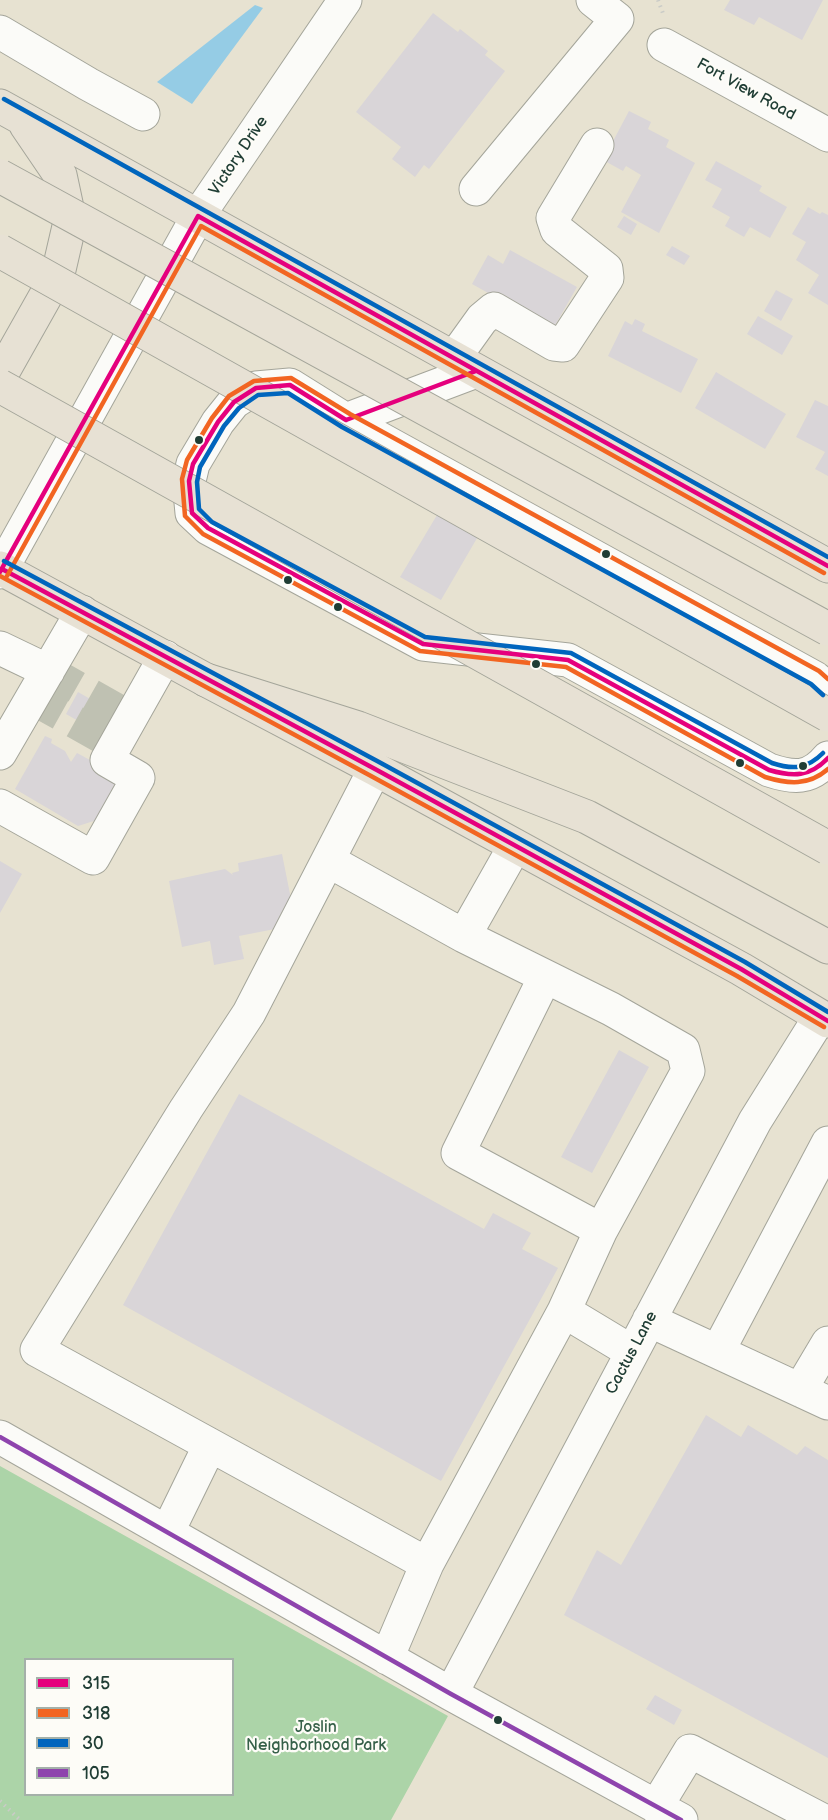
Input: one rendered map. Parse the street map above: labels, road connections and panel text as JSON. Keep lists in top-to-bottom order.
{
  "streets": {
    "street": ["Fort View Road", "Victory Drive", "Cactus Lane"]
  },
  "parks": ["Joslin Neighborhood Park"],
  "lines": [
    "transit line 30",
    "transit line 315",
    "transit line 318",
    "transit line 105"
  ],
  "legend": [
    "315",
    "318",
    "30",
    "105"
  ]
}
